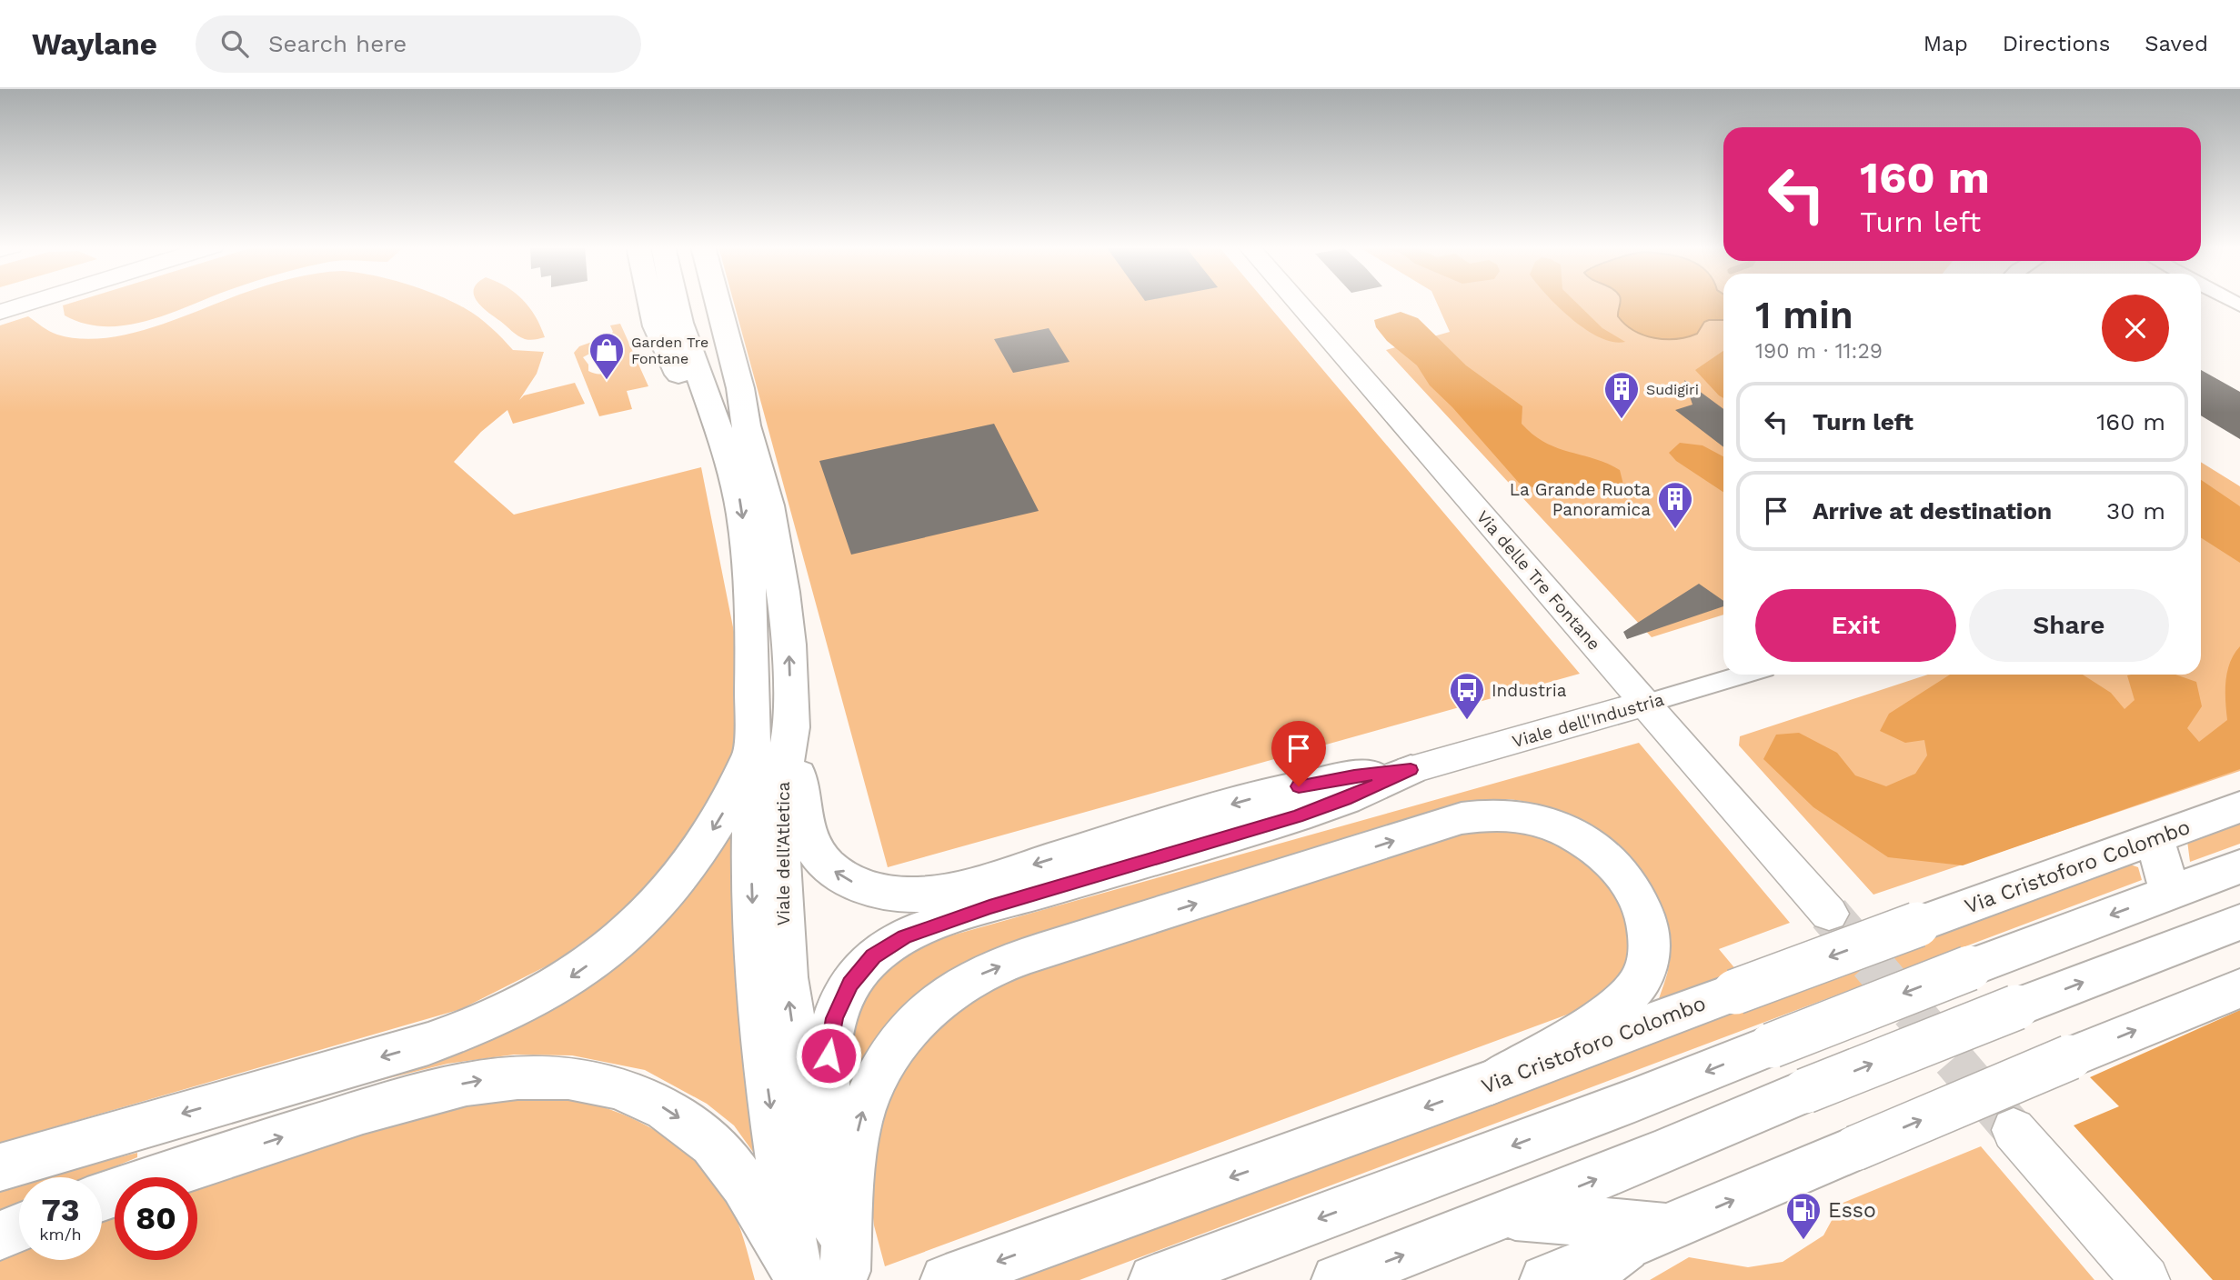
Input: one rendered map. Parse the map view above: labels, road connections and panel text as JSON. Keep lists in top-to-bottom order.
{
  "streets": {
    "main road": [
      "Via delle Tre Fontane",
      "Viale dell'Industria",
      "Viale dell'Atletica",
      "Via Cristoforo Colombo"
    ]
  },
  "crossings": [
    ["Via delle Tre Fontane", "Viale dell'Industria"]
  ],
  "places": {
    "shop": ["Garden Tre Fontane"],
    "building": ["Sudigiri", "La Grande Ruota Panoramica"],
    "bus stop": ["Industria"],
    "fuel station": ["Esso"]
  },
  "page": {
    "header": "Waylane",
    "search": "Search here",
    "nav": ["Map", "Directions", "Saved"],
    "turn": ["160 m", "Turn left"],
    "heading": ["1 min", "190 m · 11:29"],
    "list": [
      {
        "name": "Turn left",
        "value": "160 m"
      },
      {
        "name": "Arrive at destination",
        "value": "30 m"
      }
    ],
    "buttons": ["Exit", "Share"],
    "speed": "73 km/h",
    "limit": "80"
  }
}
